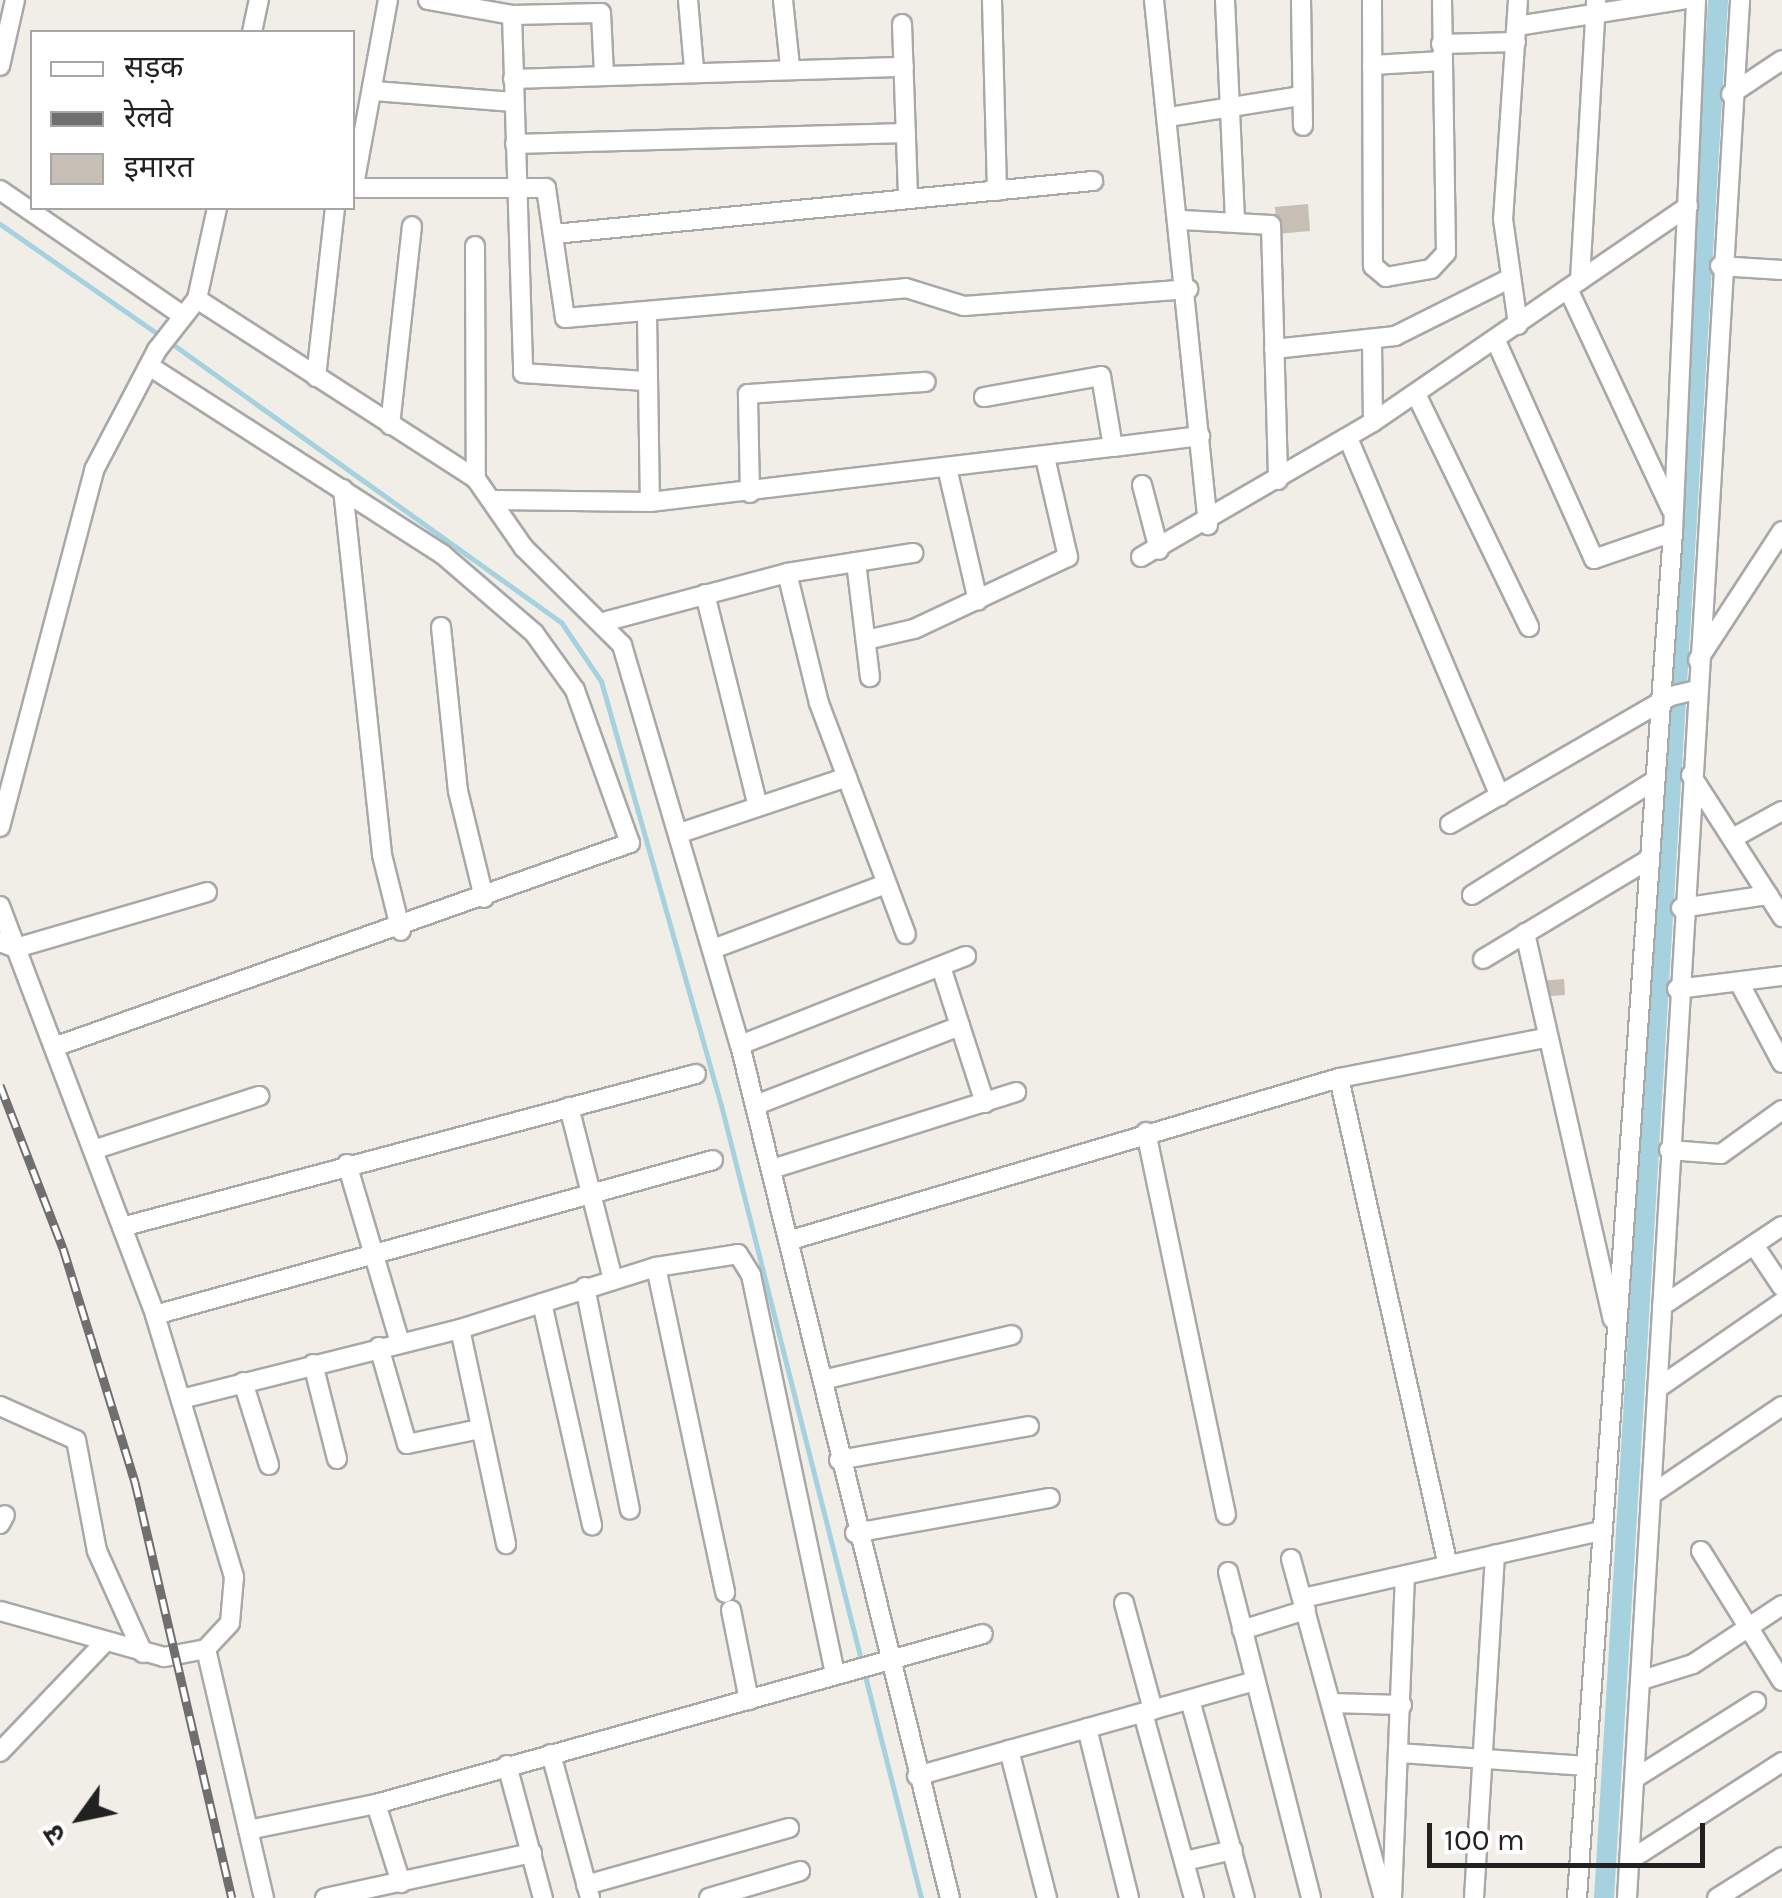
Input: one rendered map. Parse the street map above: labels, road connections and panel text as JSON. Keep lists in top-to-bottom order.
{
  "legend": ["सड़क", "रेलवे", "इमारत"],
  "scale_bar": "100 m",
  "north": "bottom left"
}
